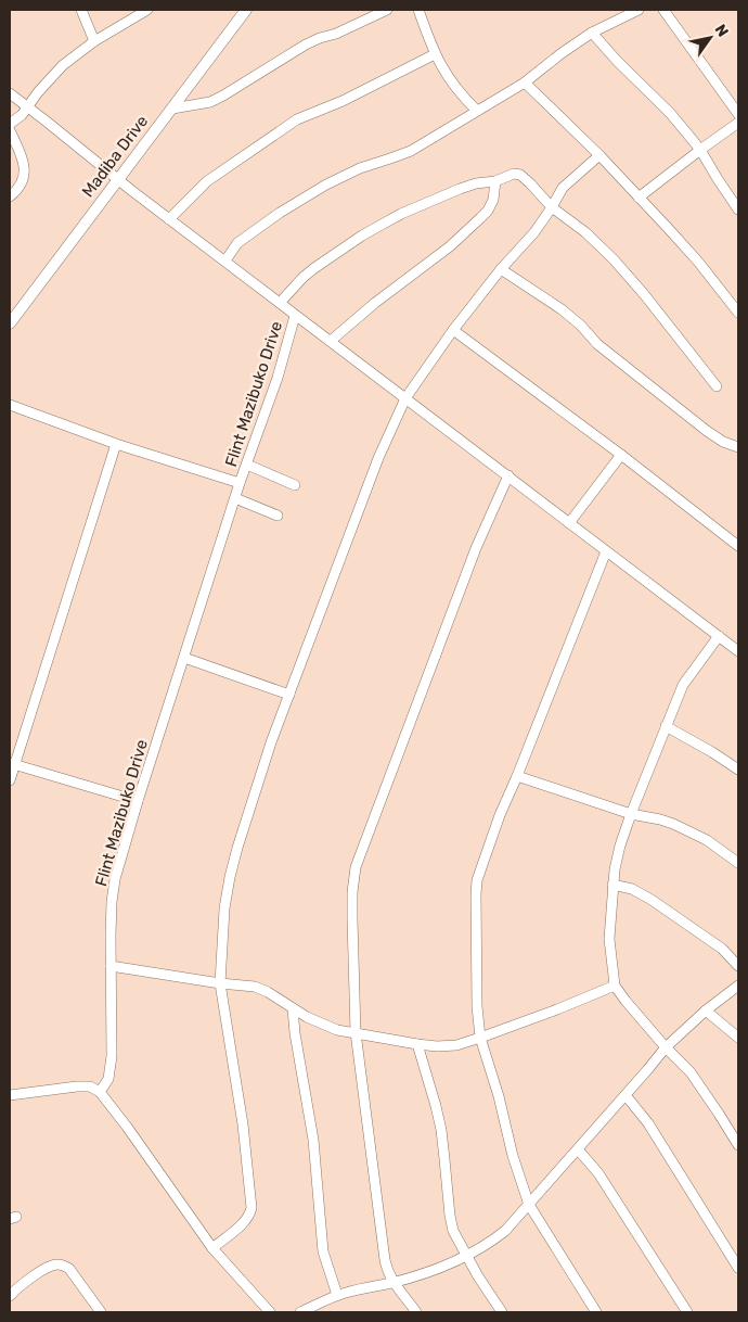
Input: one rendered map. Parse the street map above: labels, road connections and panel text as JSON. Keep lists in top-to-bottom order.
{
  "streets": {
    "street": ["Madiba Drive", "Flint Mazibuko Drive"]
  },
  "north": "top right"
}
